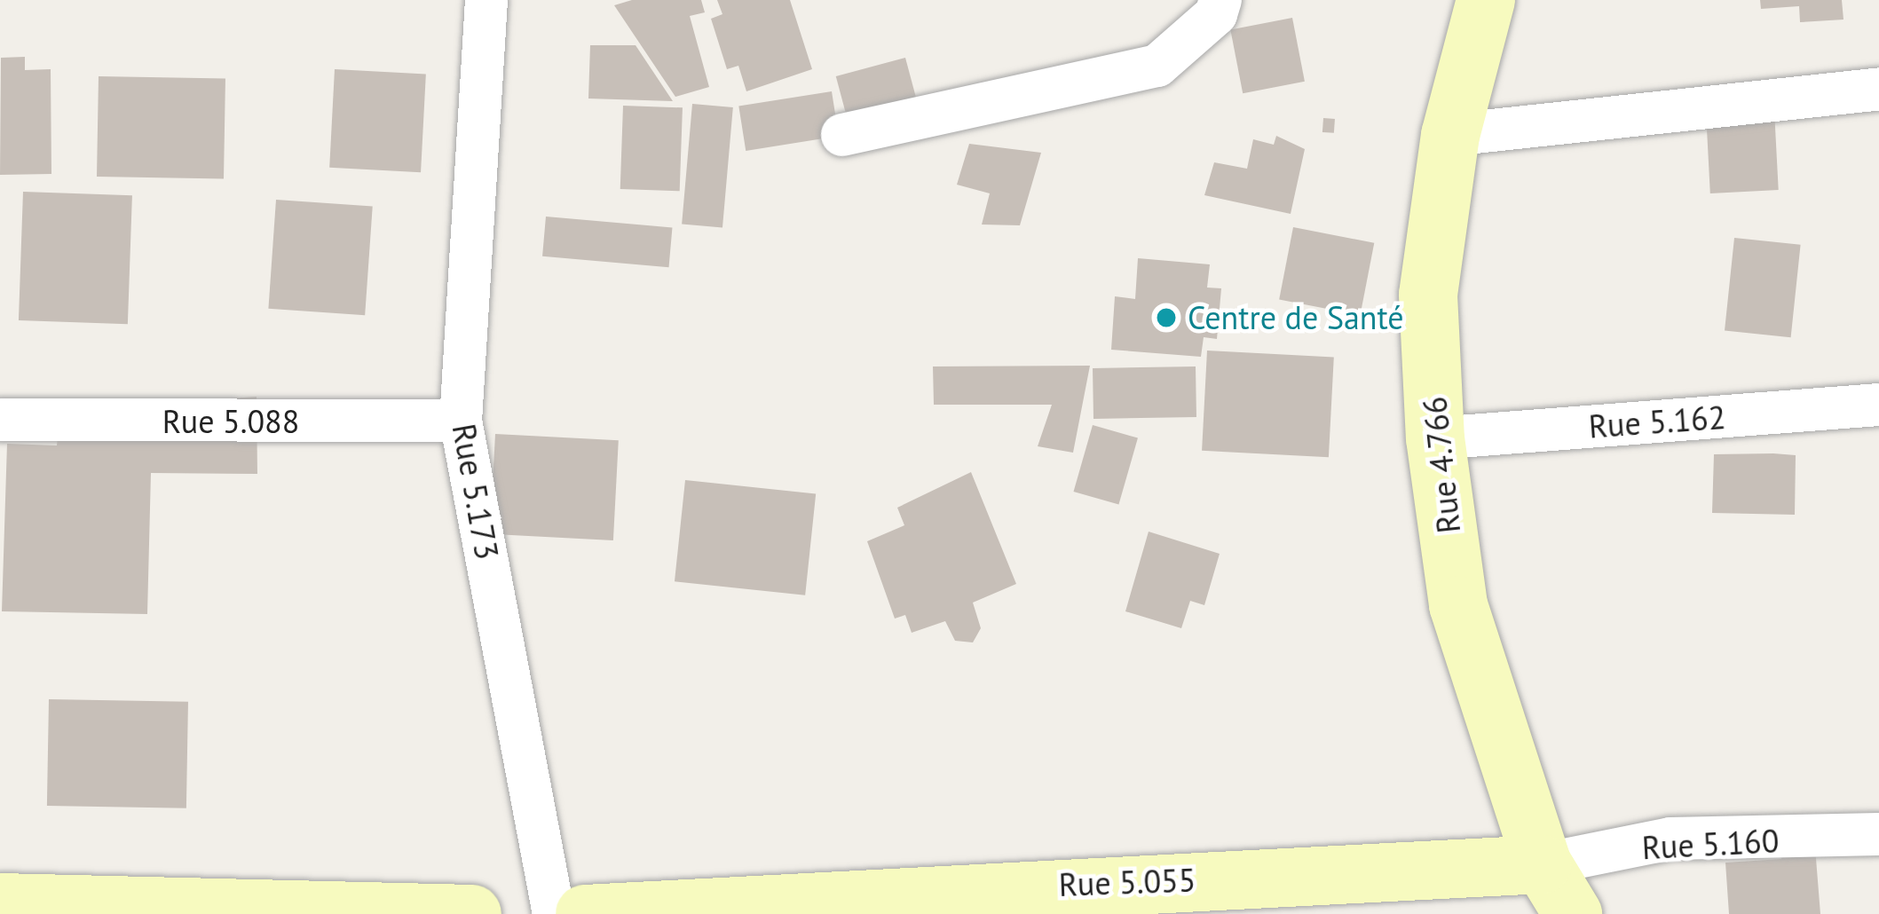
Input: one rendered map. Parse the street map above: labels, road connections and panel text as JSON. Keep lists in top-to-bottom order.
{
  "streets": {
    "street": [
      "Rue 5.088",
      "Rue 5.162",
      "Rue 4.766",
      "Rue 5.173",
      "Rue 5.160",
      "Rue 5.055"
    ]
  },
  "crossings": [
    ["Rue 5.088", "Rue 5.173"],
    ["Rue 5.162", "Rue 4.766"],
    ["Rue 4.766", "Rue 5.160"],
    ["Rue 4.766", "Rue 5.055"],
    ["Rue 5.160", "Rue 5.055"]
  ],
  "places": ["Centre de Santé"]
}
